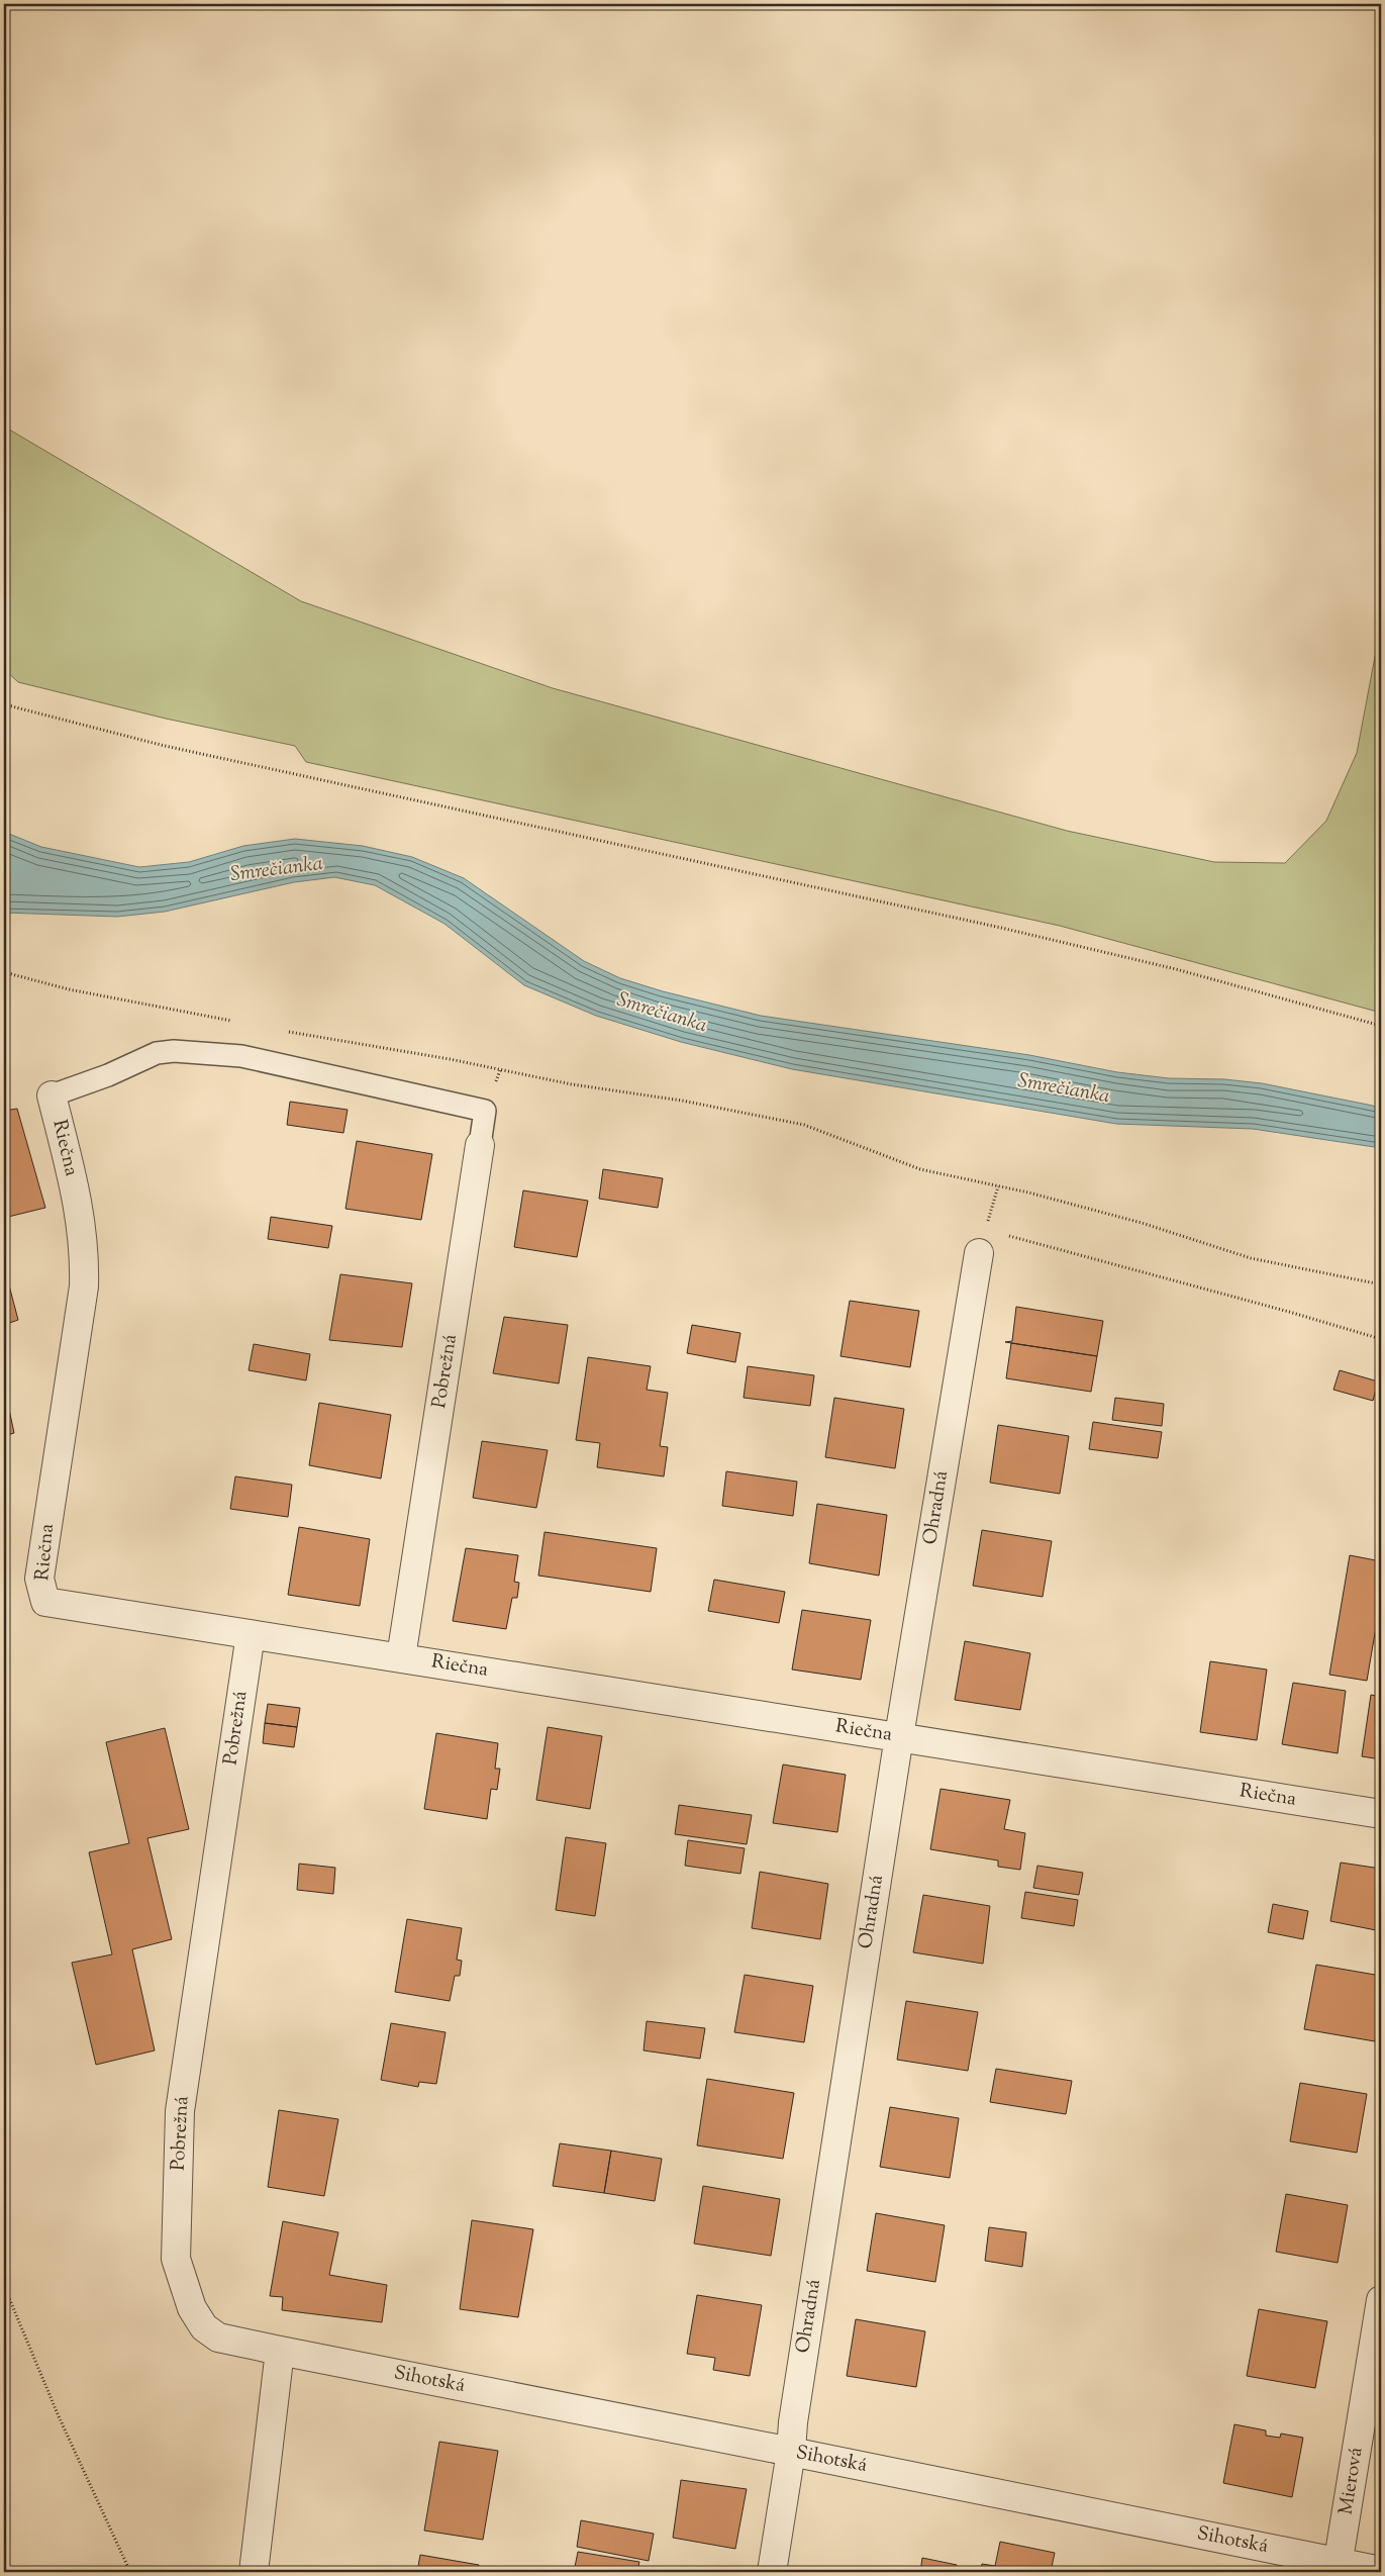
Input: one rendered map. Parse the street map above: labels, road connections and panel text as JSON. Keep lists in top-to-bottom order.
{
  "streets": {
    "street": [
      "Riečna",
      "Pobrežná",
      "Ohradná",
      "Sihotská",
      "Mierová"
    ]
  },
  "crossings": [
    ["Riečna", "Pobrežná"],
    ["Riečna", "Ohradná"],
    ["Pobrežná", "Sihotská"],
    ["Ohradná", "Sihotská"],
    ["Sihotská", "Mierová"]
  ],
  "water": ["Smrečianka"]
}
